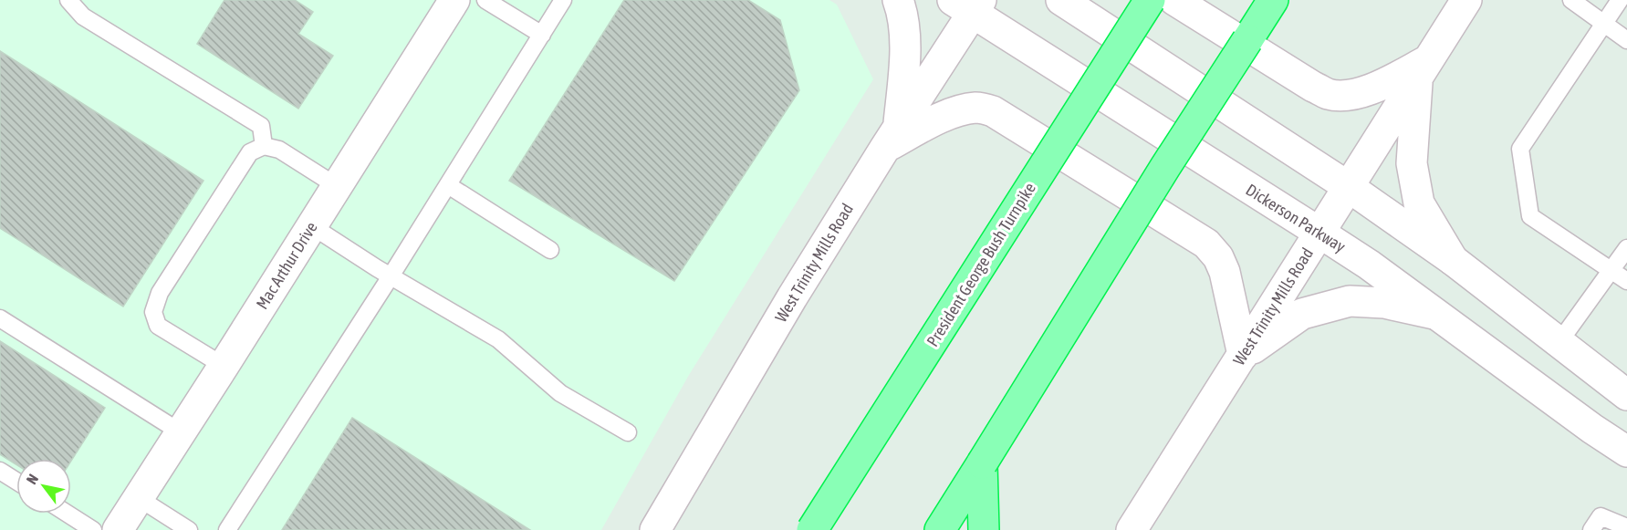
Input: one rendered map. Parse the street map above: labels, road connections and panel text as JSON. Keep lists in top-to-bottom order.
{
  "streets": {
    "highway": ["President George Bush Turnpike"],
    "main road": ["Dickerson Parkway", "West Trinity Mills Road", "Mac Arthur Drive"]
  },
  "crossings": [
    ["Dickerson Parkway", "West Trinity Mills Road"]
  ],
  "north": "top left"
}
